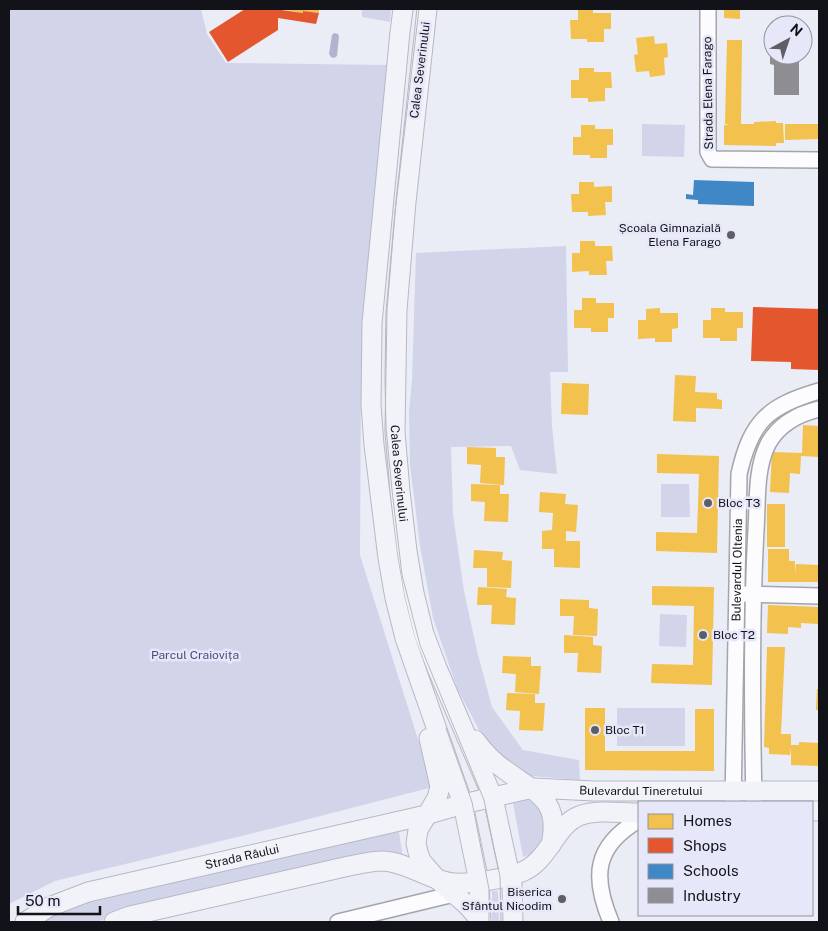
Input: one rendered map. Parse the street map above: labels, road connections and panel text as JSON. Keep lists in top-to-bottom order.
{
  "streets": {
    "main road": ["Calea Severinului", "Bulevardul Tineretului", "Strada Râului"],
    "street": ["Strada Elena Farago", "Bulevardul Oltenia"]
  },
  "crossings": [
    ["Calea Severinului", "Bulevardul Tineretului"],
    ["Calea Severinului", "Strada Râului"],
    ["Bulevardul Oltenia", "Bulevardul Tineretului"],
    ["Bulevardul Tineretului", "Strada Râului"]
  ],
  "parks": ["Parcul Craiovița"],
  "places": [
    "Școala Gimnazială Elena Farago",
    "Bloc T3",
    "Bloc T2",
    "Bloc T1",
    "Biserica Sfântul Nicodim"
  ],
  "legend": [
    "Homes",
    "Shops",
    "Schools",
    "Industry"
  ],
  "scale_bar": "50 m",
  "north": "top right"
}
